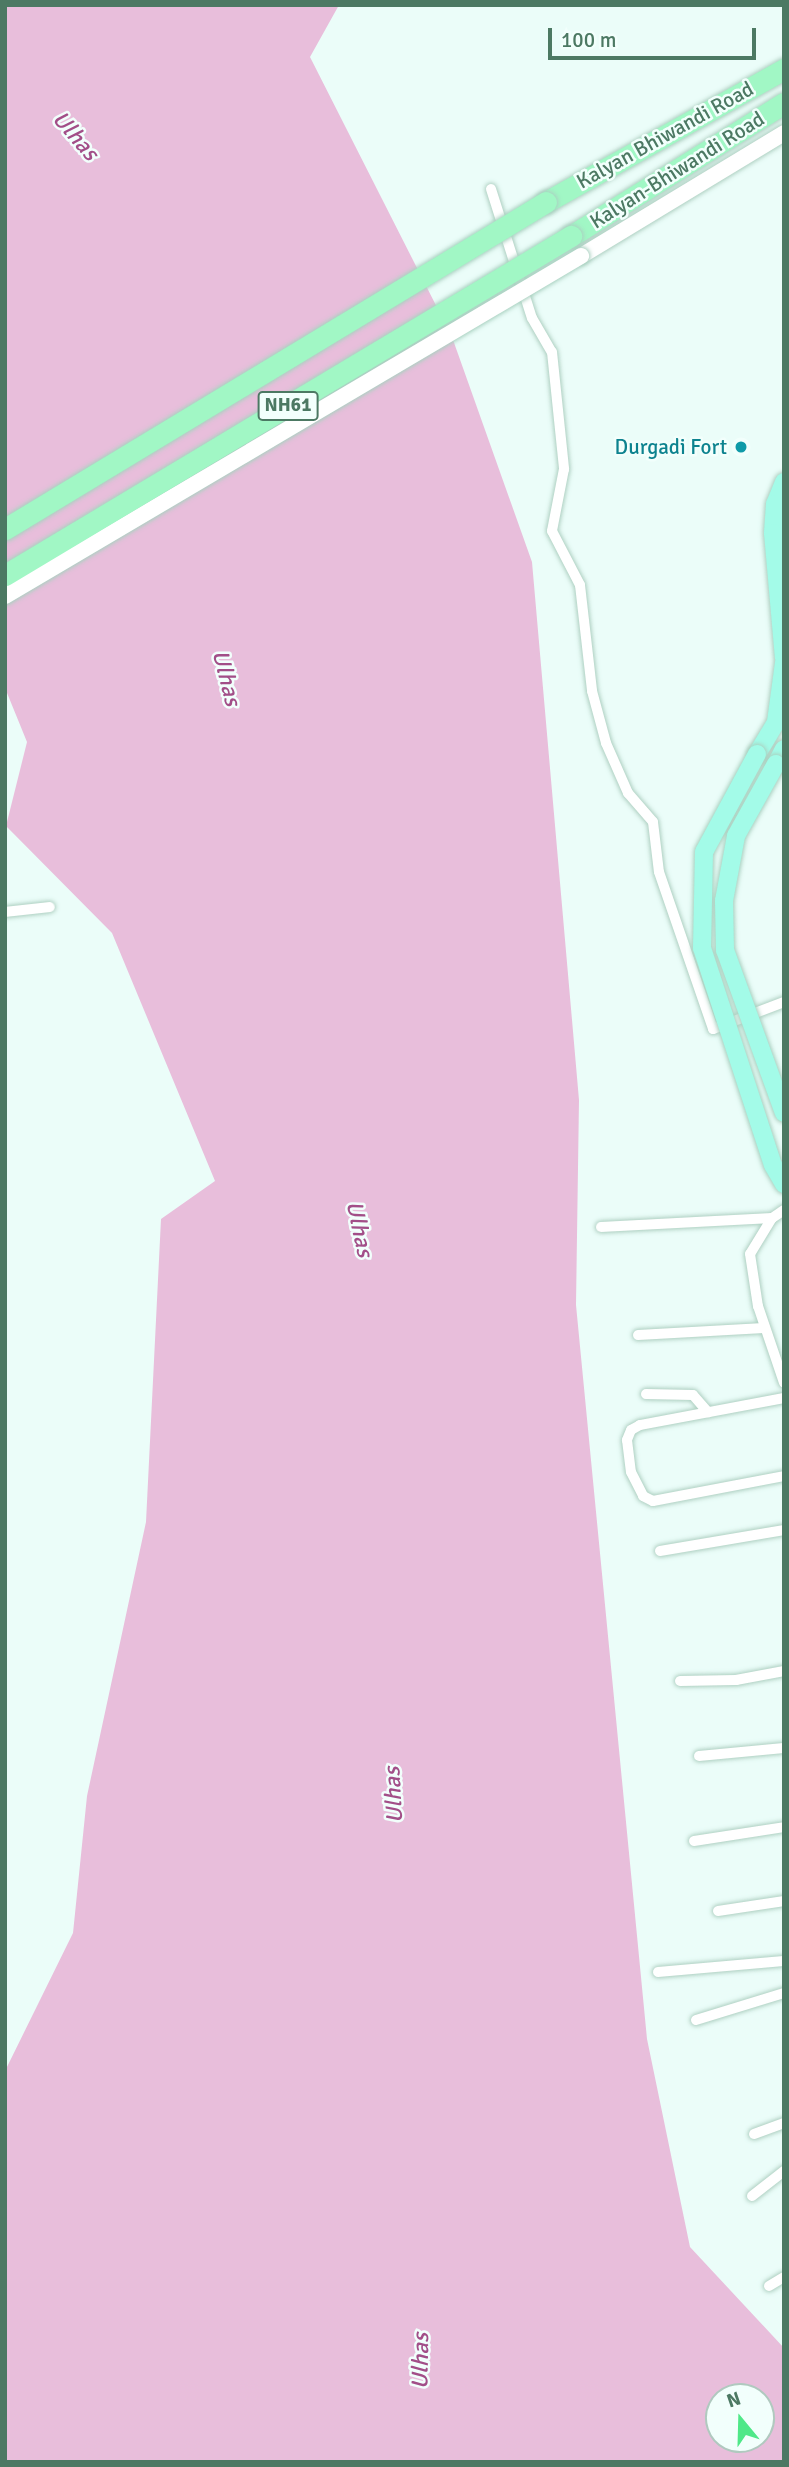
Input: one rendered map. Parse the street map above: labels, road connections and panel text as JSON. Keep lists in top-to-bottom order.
{
  "streets": {
    "highway": ["Kalyan Bhiwandi Road", "Kalyan-Bhiwandi Road", "NH61"]
  },
  "water": ["Ulhas"],
  "places": ["Durgadi Fort"],
  "scale_bar": "100 m",
  "north": "top"
}
